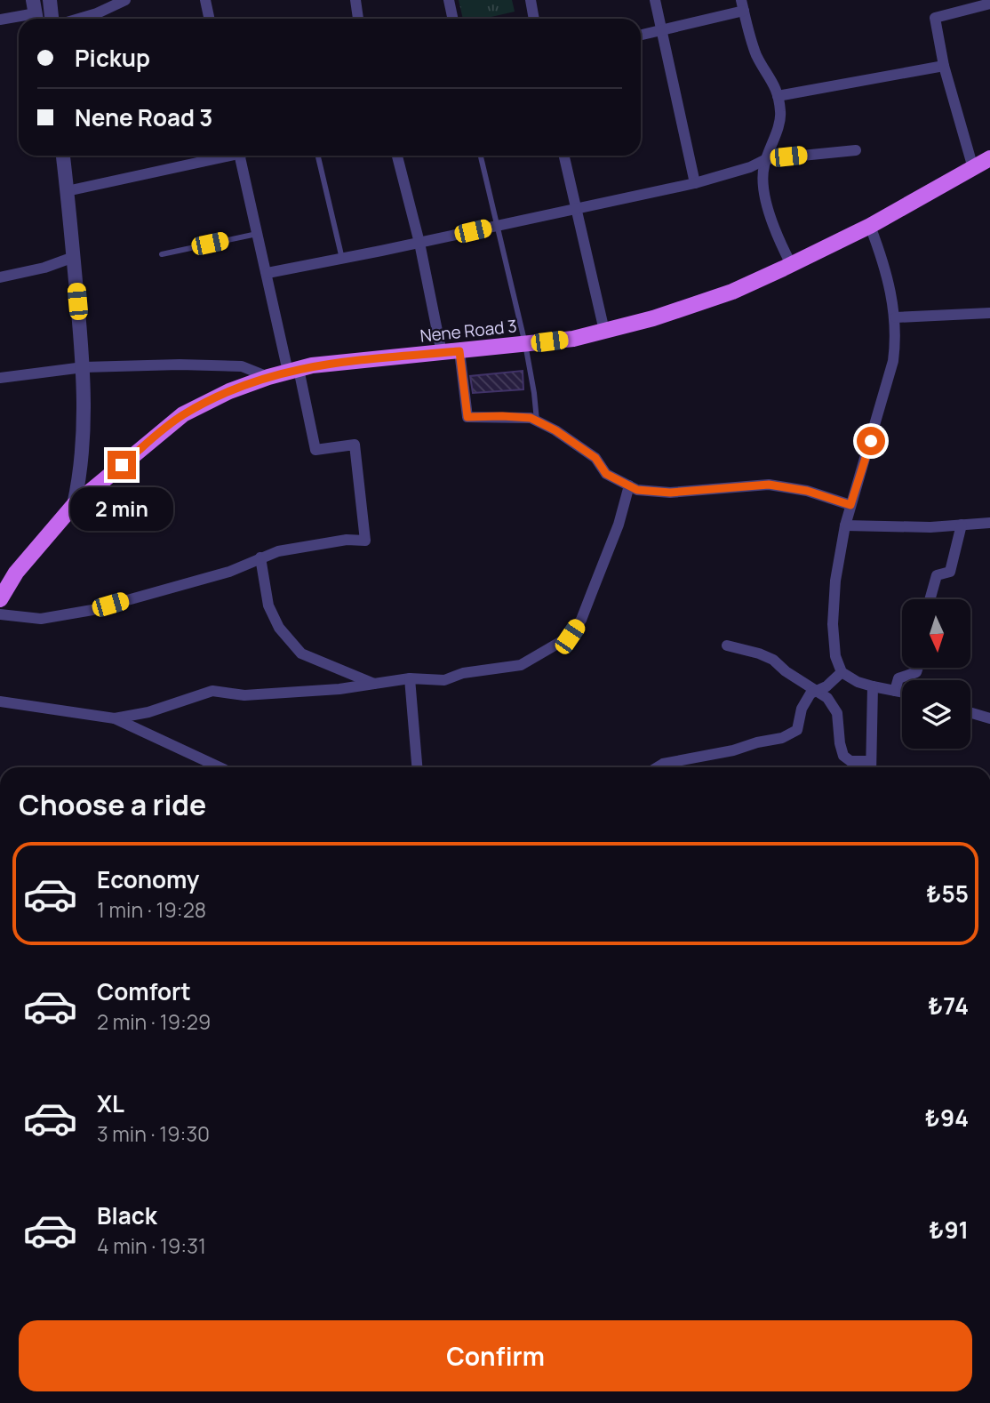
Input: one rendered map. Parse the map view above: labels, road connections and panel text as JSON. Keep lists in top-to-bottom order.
{
  "streets": {
    "main road": ["Nene Road 3"]
  },
  "north": "bottom",
  "page": {
    "banner": ["Pickup", "Nene Road 3"],
    "bubble": "2 min",
    "heading": "Choose a ride",
    "list": [
      {
        "name": "Economy",
        "note": "1 min · 19:28",
        "value": "₺55"
      },
      {
        "name": "Comfort",
        "note": "2 min · 19:29",
        "value": "₺74"
      },
      {
        "name": "XL",
        "note": "3 min · 19:30",
        "value": "₺94"
      },
      {
        "name": "Black",
        "note": "4 min · 19:31",
        "value": "₺91"
      }
    ],
    "buttons": "Confirm"
  }
}
